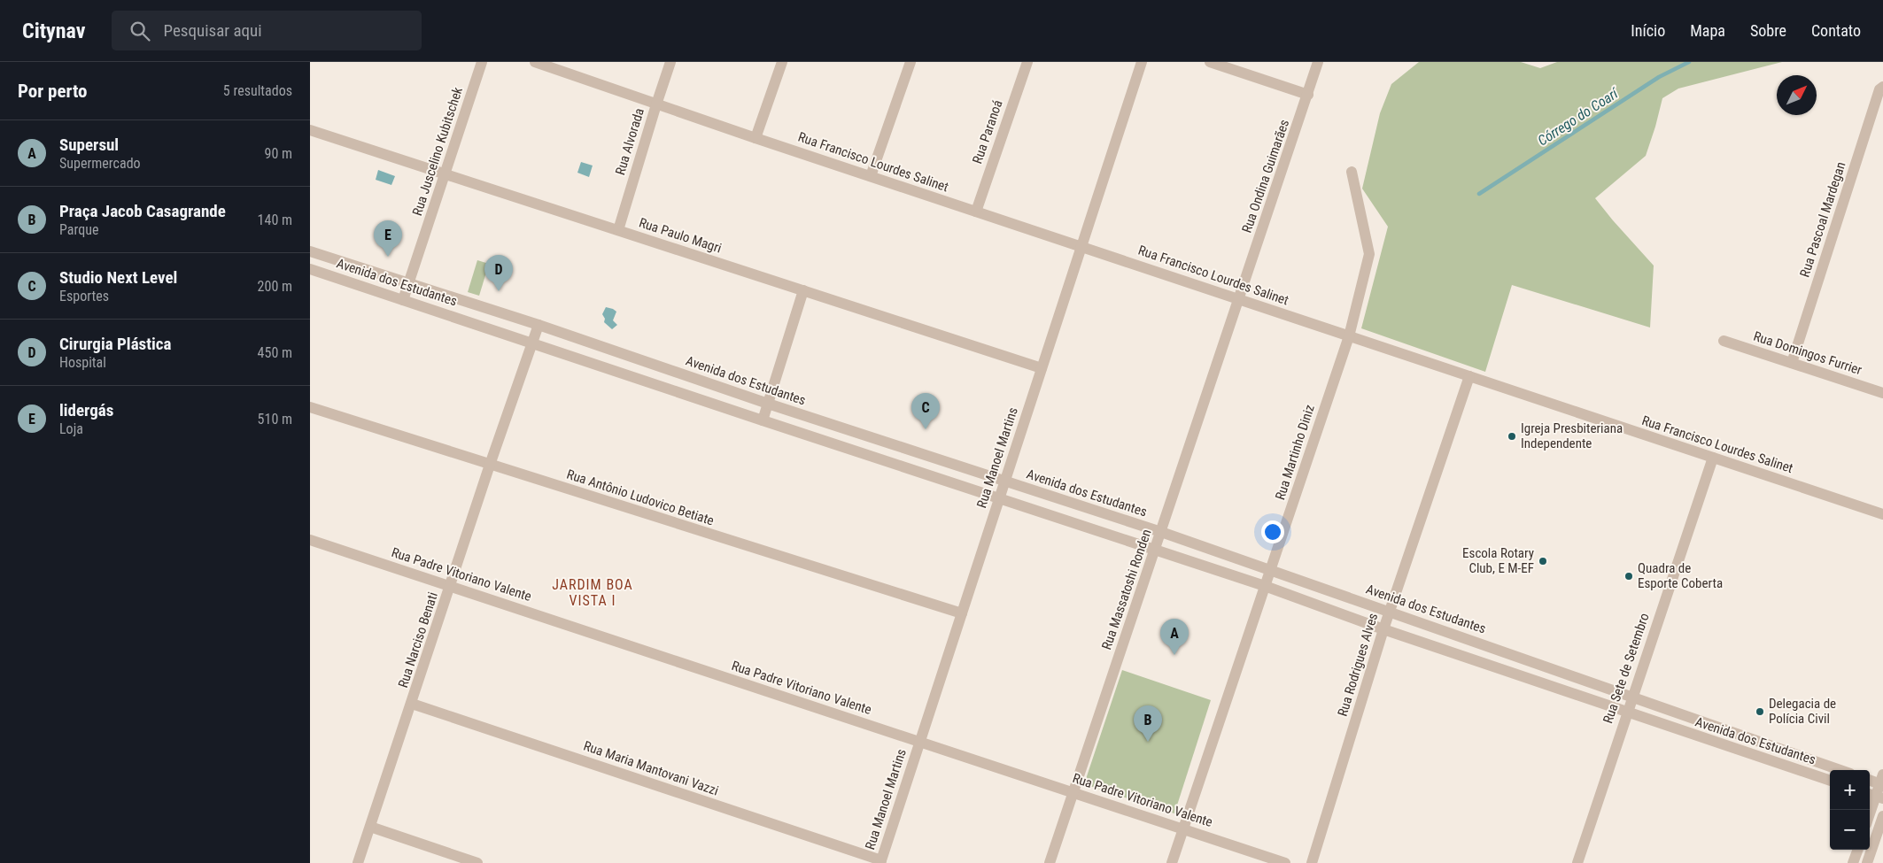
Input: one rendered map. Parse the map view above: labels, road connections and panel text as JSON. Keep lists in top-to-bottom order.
{
  "streets": {
    "street": [
      "Rua Paranoá",
      "Rua Alvorada",
      "Rua Juscelino Kubitschek",
      "Rua Francisco Lourdes Salinet",
      "Rua Ondina Guimarães",
      "Rua Pascoal Mardegan",
      "Rua Paulo Magri",
      "Avenida dos Estudantes",
      "Rua Domingos Furrier",
      "Rua Martinho Diniz",
      "Rua Manoel Martins",
      "Rua Antônio Ludovico Betiate",
      "Rua Padre Vitoriano Valente",
      "Rua Massatoshi Ronden",
      "Rua Narciso Benati",
      "Rua Rodrigues Alves",
      "Rua Sete de Setembro",
      "Rua Maria Mantovani Vazzi"
    ]
  },
  "crossings": [
    ["Rua Paranoá", "Rua Francisco Lourdes Salinet"],
    ["Rua Alvorada", "Rua Francisco Lourdes Salinet"],
    ["Rua Alvorada", "Rua Paulo Magri"],
    ["Rua Juscelino Kubitschek", "Rua Paulo Magri"],
    ["Rua Juscelino Kubitschek", "Avenida dos Estudantes"],
    ["Rua Francisco Lourdes Salinet", "Rua Ondina Guimarães"],
    ["Rua Francisco Lourdes Salinet", "Rua Martinho Diniz"],
    ["Rua Francisco Lourdes Salinet", "Rua Manoel Martins"],
    ["Rua Francisco Lourdes Salinet", "Rua Massatoshi Ronden"],
    ["Rua Francisco Lourdes Salinet", "Rua Rodrigues Alves"],
    ["Rua Francisco Lourdes Salinet", "Rua Sete de Setembro"],
    ["Rua Ondina Guimarães", "Rua Massatoshi Ronden"],
    ["Rua Pascoal Mardegan", "Rua Domingos Furrier"],
    ["Rua Paulo Magri", "Rua Manoel Martins"],
    ["Avenida dos Estudantes", "Rua Martinho Diniz"],
    ["Avenida dos Estudantes", "Rua Manoel Martins"],
    ["Avenida dos Estudantes", "Rua Massatoshi Ronden"],
    ["Avenida dos Estudantes", "Rua Narciso Benati"],
    ["Avenida dos Estudantes", "Rua Rodrigues Alves"],
    ["Avenida dos Estudantes", "Rua Sete de Setembro"],
    ["Rua Martinho Diniz", "Rua Padre Vitoriano Valente"],
    ["Rua Manoel Martins", "Rua Antônio Ludovico Betiate"],
    ["Rua Manoel Martins", "Rua Padre Vitoriano Valente"],
    ["Rua Manoel Martins", "Rua Maria Mantovani Vazzi"],
    ["Rua Antônio Ludovico Betiate", "Rua Narciso Benati"],
    ["Rua Padre Vitoriano Valente", "Rua Massatoshi Ronden"],
    ["Rua Padre Vitoriano Valente", "Rua Narciso Benati"],
    ["Rua Narciso Benati", "Rua Maria Mantovani Vazzi"]
  ],
  "districts": ["JARDIM BOA VISTA I"],
  "water": ["Córrego do Coarí"],
  "places": [
    "Igreja Presbiteriana Independente",
    "Escola Rotary Club, E M-EF",
    "Quadra de Esporte Coberta",
    "Delegacia de Polícia Civil"
  ],
  "north": "top right",
  "page": {
    "header": "Citynav",
    "search": "Pesquisar aqui",
    "nav": [
      "Início",
      "Mapa",
      "Sobre",
      "Contato"
    ],
    "heading": ["Por perto", "5 resultados"],
    "list": [
      {
        "mark": "A",
        "name": "Supersul",
        "note": "Supermercado",
        "value": "90 m"
      },
      {
        "mark": "B",
        "name": "Praça Jacob Casagrande",
        "note": "Parque",
        "value": "140 m"
      },
      {
        "mark": "C",
        "name": "Studio Next Level",
        "note": "Esportes",
        "value": "200 m"
      },
      {
        "mark": "D",
        "name": "Cirurgia Plástica",
        "note": "Hospital",
        "value": "450 m"
      },
      {
        "mark": "E",
        "name": "lidergás",
        "note": "Loja",
        "value": "510 m"
      }
    ],
    "pins": [
      "E",
      "D",
      "C",
      "A",
      "B"
    ],
    "map_buttons": ["+", "−"]
  }
}
